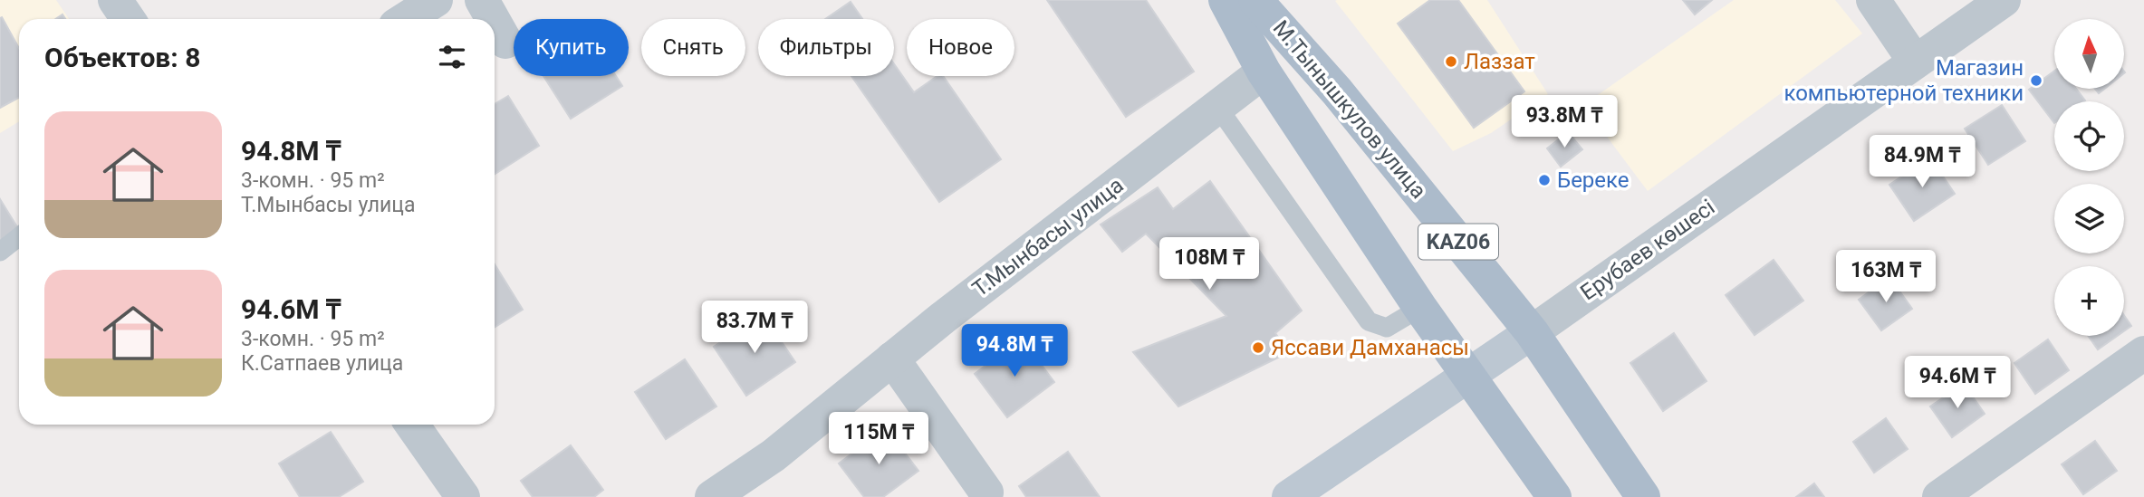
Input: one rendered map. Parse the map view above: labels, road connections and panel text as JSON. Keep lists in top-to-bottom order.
{
  "streets": {
    "main road": ["М.Тынышкулов улица", "KАZ06", "Ерубаев көшесі"],
    "street": ["Т.Мынбасы улица"]
  },
  "crossings": [
    ["М.Тынышкулов улица", "Т.Мынбасы улица"],
    ["М.Тынышкулов улица", "Ерубаев көшесі"]
  ],
  "places": [
    "Лаззат",
    "Магазин компьютерной техники",
    "Береке",
    "Яссави Дамханасы"
  ],
  "north": "top",
  "page": {
    "map_buttons": "+",
    "chip": [
      "Купить",
      "Снять",
      "Фильтры",
      "Новое"
    ],
    "heading": "Объектов: 8",
    "price": [
      "93.8M ₸",
      "84.9M ₸",
      "108M ₸",
      "163M ₸",
      "83.7M ₸",
      "94.8M ₸",
      "94.6M ₸",
      "115M ₸"
    ],
    "list": [
      {
        "name": "94.8M ₸",
        "note": "3-комн. · 95 m² · Т.Мынбасы улица"
      },
      {
        "name": "94.6M ₸",
        "note": "3-комн. · 95 m² · К.Сатпаев улица"
      }
    ]
  }
}
